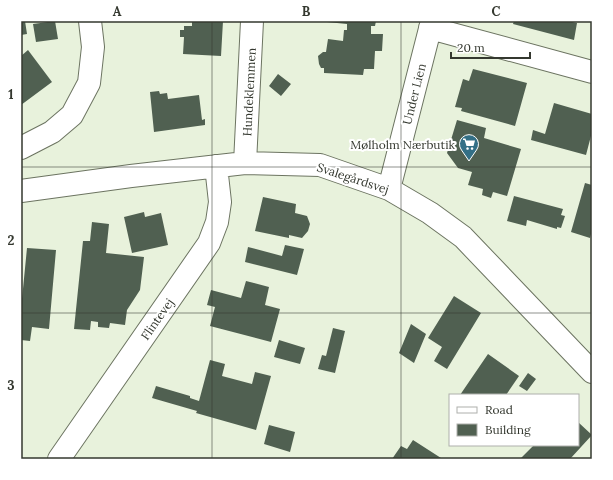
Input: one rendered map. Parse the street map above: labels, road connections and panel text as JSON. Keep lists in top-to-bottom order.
{
  "streets": {
    "street": [
      "Hundeklemmen",
      "Under Lien",
      "Svalegårdsvej",
      "Flintevej"
    ]
  },
  "crossings": [
    ["Hundeklemmen", "Svalegårdsvej"],
    ["Under Lien", "Svalegårdsvej"],
    ["Svalegårdsvej", "Flintevej"]
  ],
  "places": {
    "supermarket": ["Mølholm Nærbutik"]
  },
  "legend": ["Road", "Building"],
  "scale_bar": "20 m",
  "grid": {
    "columns": ["A", "B", "C"],
    "rows": ["1", "2", "3"]
  }
}
